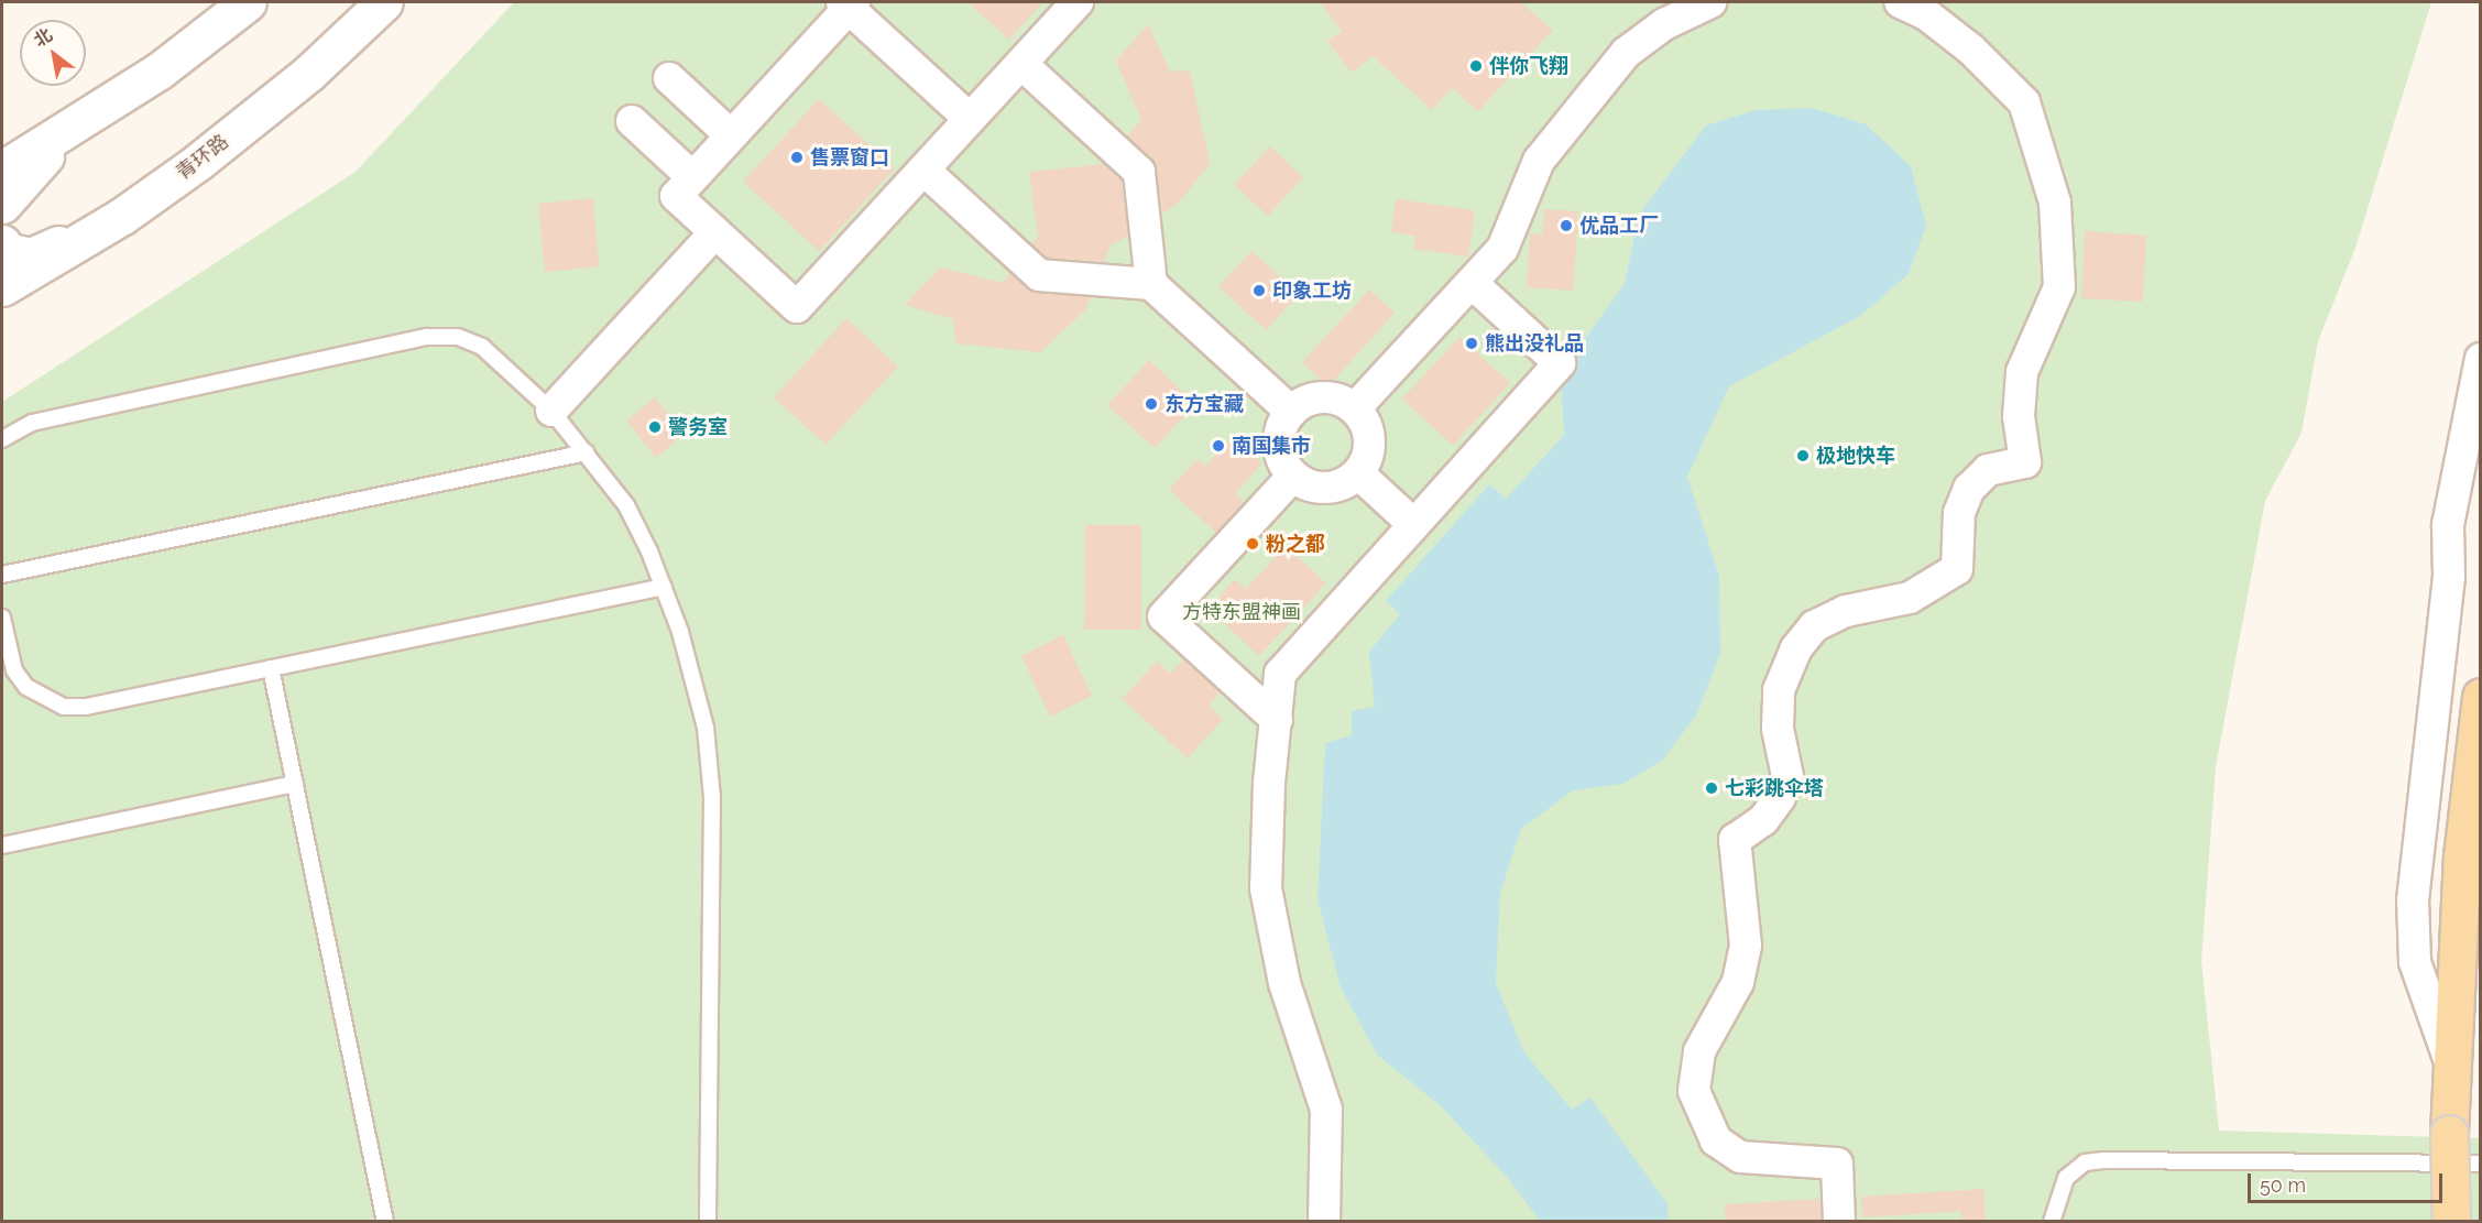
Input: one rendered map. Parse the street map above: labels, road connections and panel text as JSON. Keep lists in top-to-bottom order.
{
  "streets": {
    "main road": ["青环路"]
  },
  "parks": ["方特东盟神画"],
  "places": [
    "伴你飞翔",
    "售票窗口",
    "优品工厂",
    "印象工坊",
    "熊出没礼品",
    "东方宝藏",
    "警务室",
    "南国集市",
    "极地快车",
    "粉之都",
    "七彩跳伞塔"
  ],
  "scale_bar": "50 m",
  "north": "top left"
}
